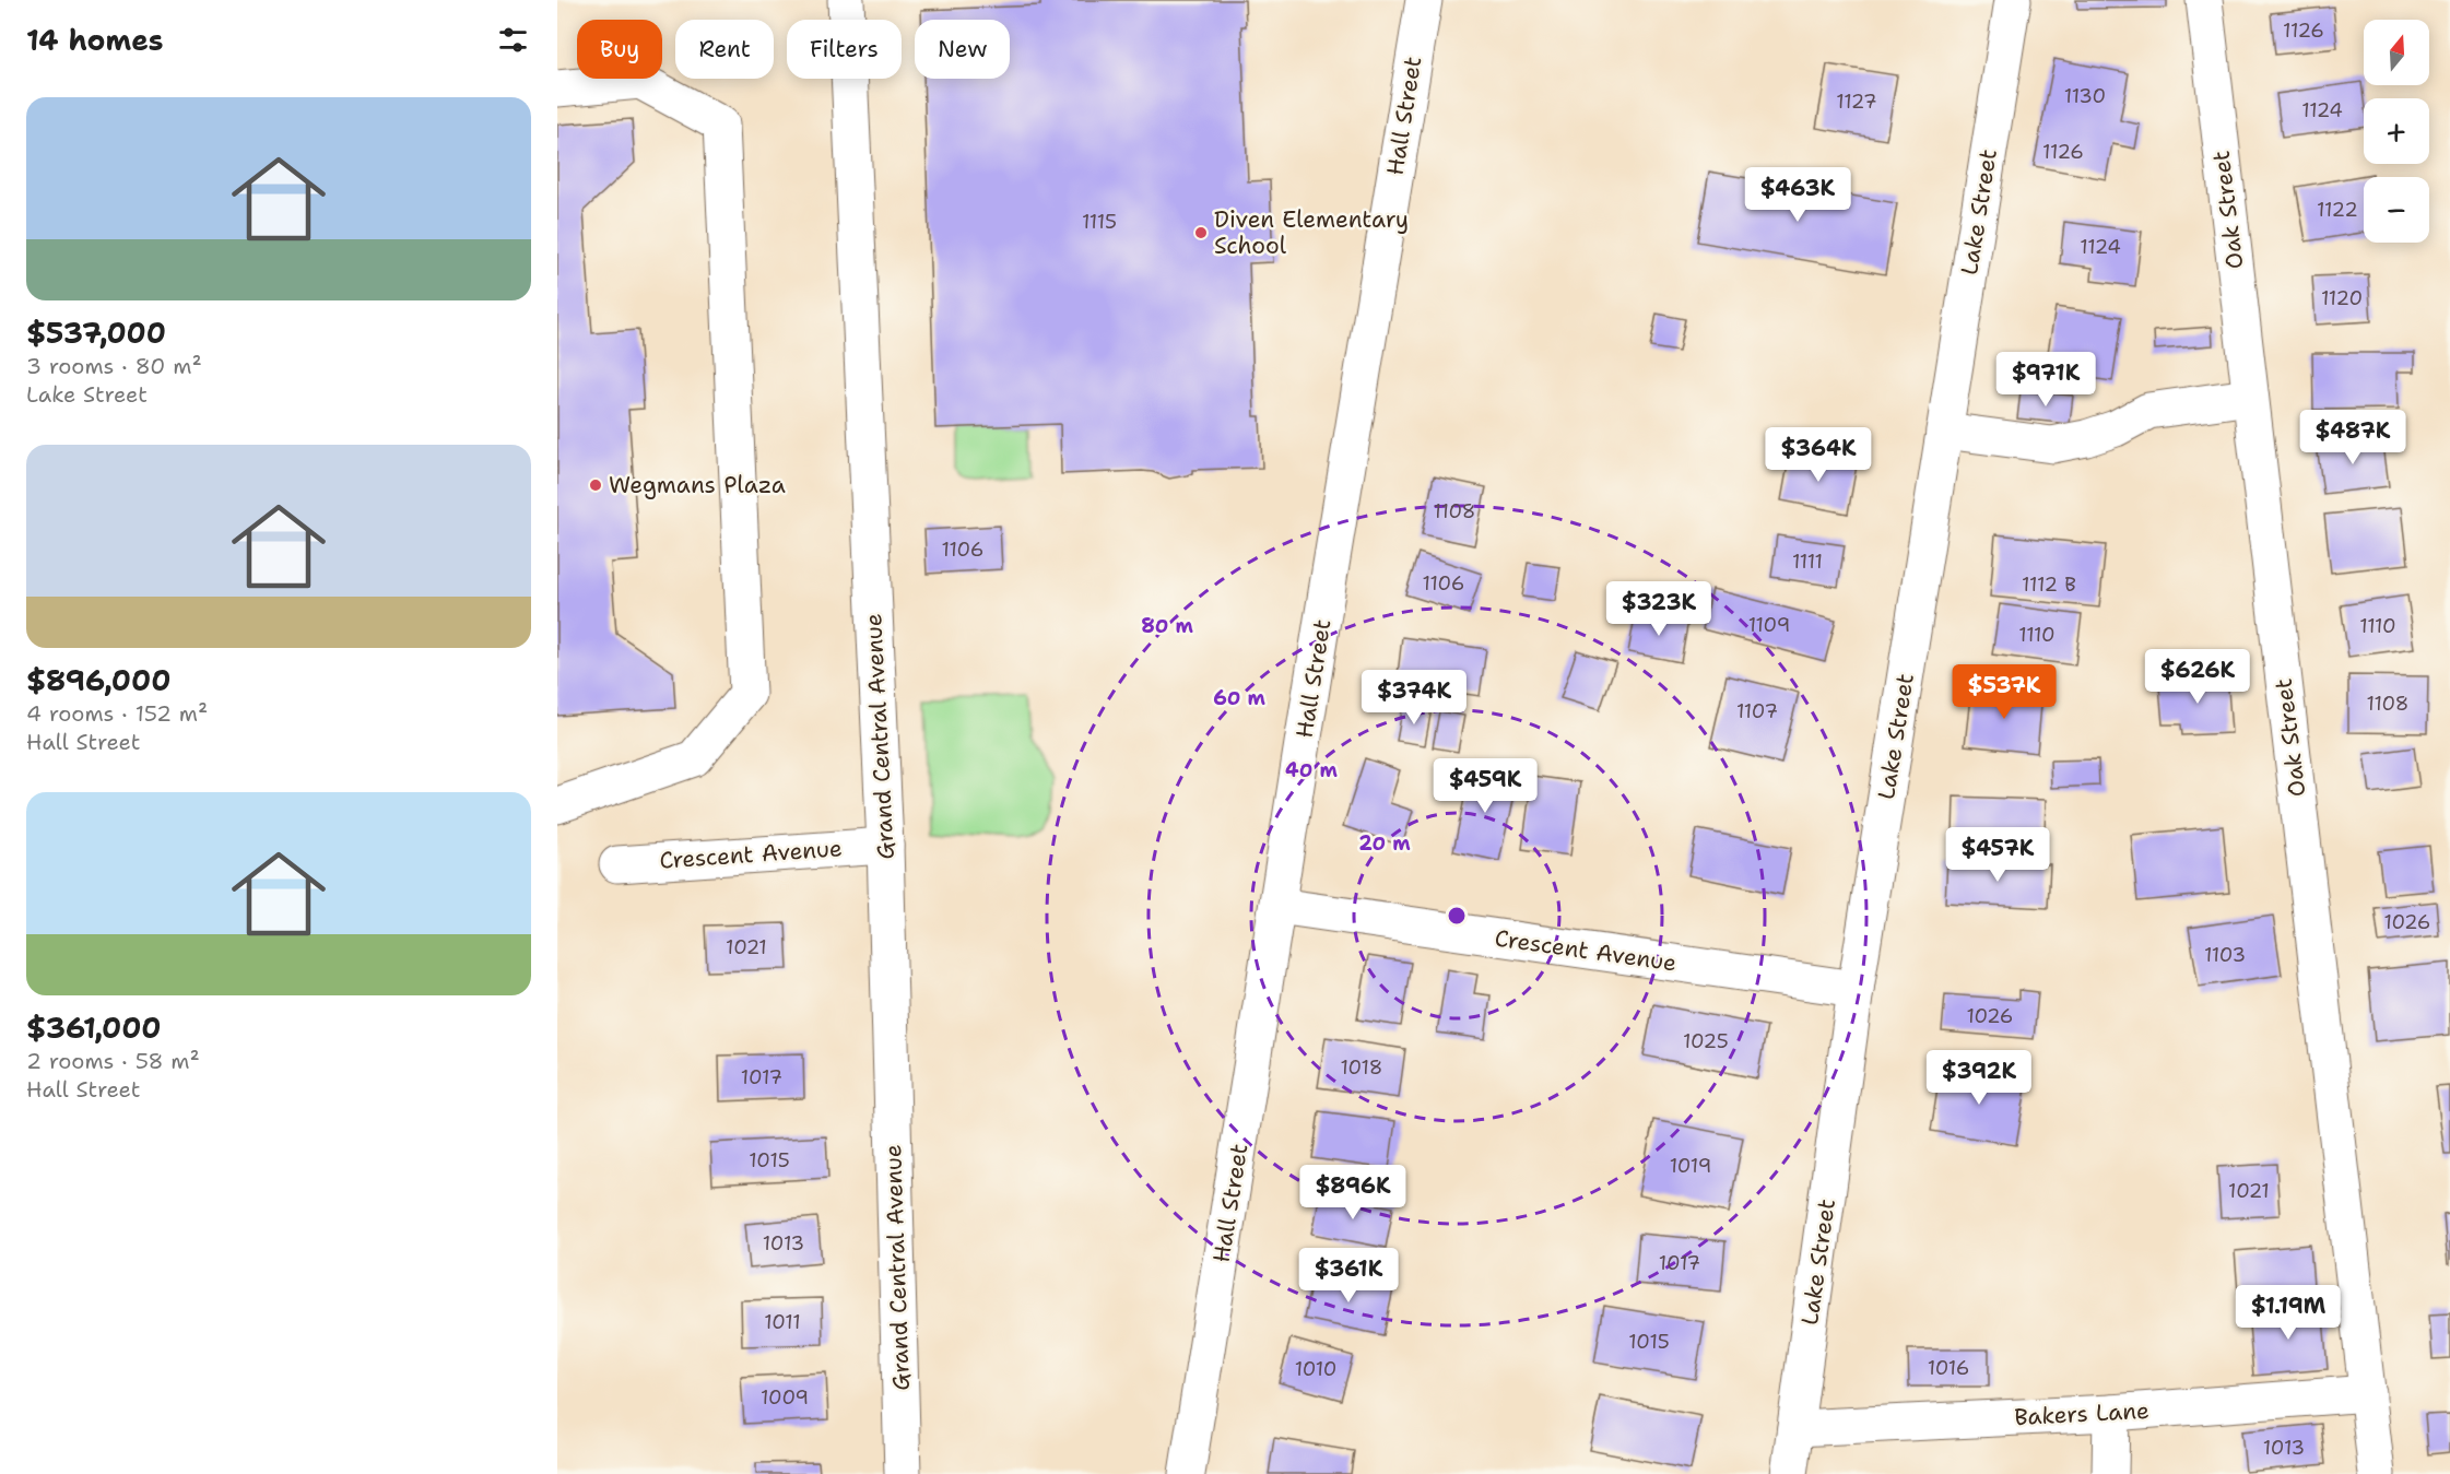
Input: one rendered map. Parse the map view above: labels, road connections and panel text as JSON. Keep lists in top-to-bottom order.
{
  "streets": {
    "street": [
      "Hall Street",
      "Oak Street",
      "Lake Street",
      "Grand Central Avenue",
      "Crescent Avenue",
      "Bakers Lane"
    ]
  },
  "crossings": [
    ["Hall Street", "Crescent Avenue"],
    ["Oak Street", "Bakers Lane"],
    ["Lake Street", "Crescent Avenue"],
    ["Lake Street", "Bakers Lane"],
    ["Grand Central Avenue", "Crescent Avenue"]
  ],
  "places": ["Diven Elementary School", "Wegmans Plaza"],
  "house_numbers": [
    "1126",
    "1130",
    "1127",
    "1124",
    "1126",
    "1122",
    "1115",
    "1124",
    "1120",
    "1108",
    "1106",
    "1111",
    "1106",
    "1112 B",
    "1109",
    "1110",
    "1110",
    "1108",
    "1107",
    "1026",
    "1021",
    "1103",
    "1026",
    "1025",
    "1018",
    "1017",
    "1015",
    "1019",
    "1021",
    "1013",
    "1017",
    "1011",
    "1015",
    "1016",
    "1010",
    "1009",
    "1013"
  ],
  "north": "top",
  "page": {
    "heading": "14 homes",
    "map_buttons": ["+", "−"],
    "chip": [
      "Buy",
      "Rent",
      "Filters",
      "New"
    ],
    "list": [
      {
        "name": "$537,000",
        "note": "3 rooms · 80 m² · Lake Street"
      },
      {
        "name": "$896,000",
        "note": "4 rooms · 152 m² · Hall Street"
      },
      {
        "name": "$361,000",
        "note": "2 rooms · 58 m² · Hall Street"
      }
    ],
    "price": [
      "$463K",
      "$971K",
      "$487K",
      "$364K",
      "$323K",
      "$626K",
      "$537K",
      "$374K",
      "$459K",
      "$457K",
      "$392K",
      "$896K",
      "$361K",
      "$1.19M"
    ]
  },
  "rings": [
    "80 m",
    "60 m",
    "40 m",
    "20 m"
  ]
}
